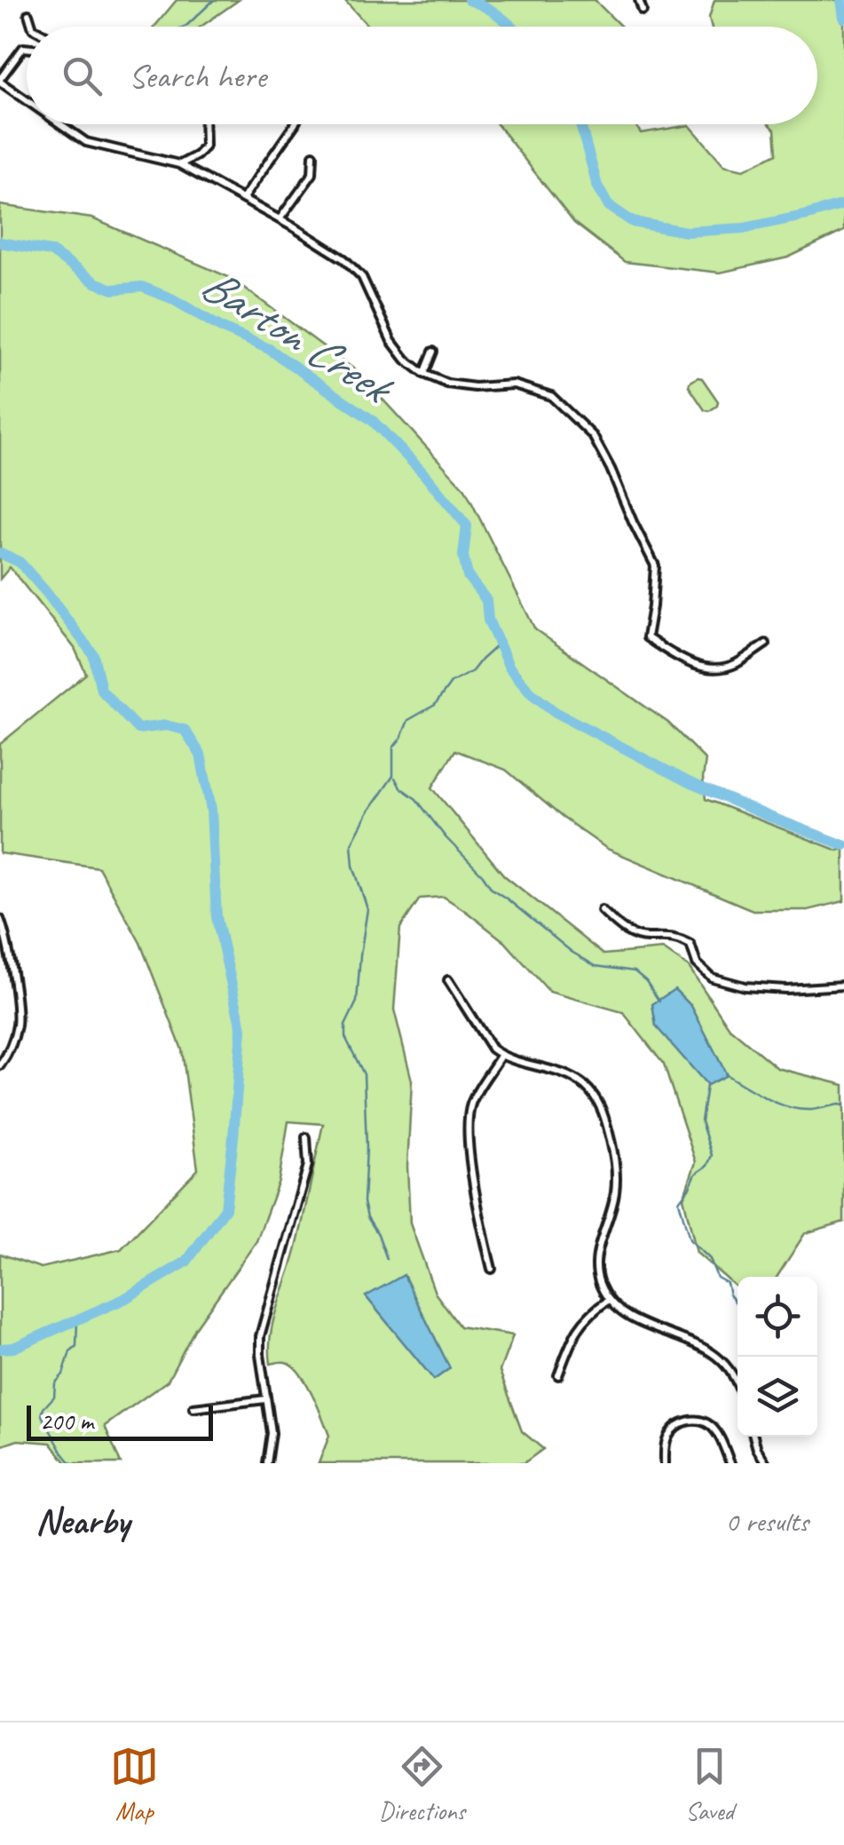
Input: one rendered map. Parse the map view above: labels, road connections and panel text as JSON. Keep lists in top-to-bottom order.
{
  "water": ["Barton Creek"],
  "scale_bar": "200 m",
  "page": {
    "search": "Search here",
    "scale": "200 m",
    "heading": ["Nearby", "0 results"],
    "nav": ["Map", "Directions", "Saved"]
  }
}
